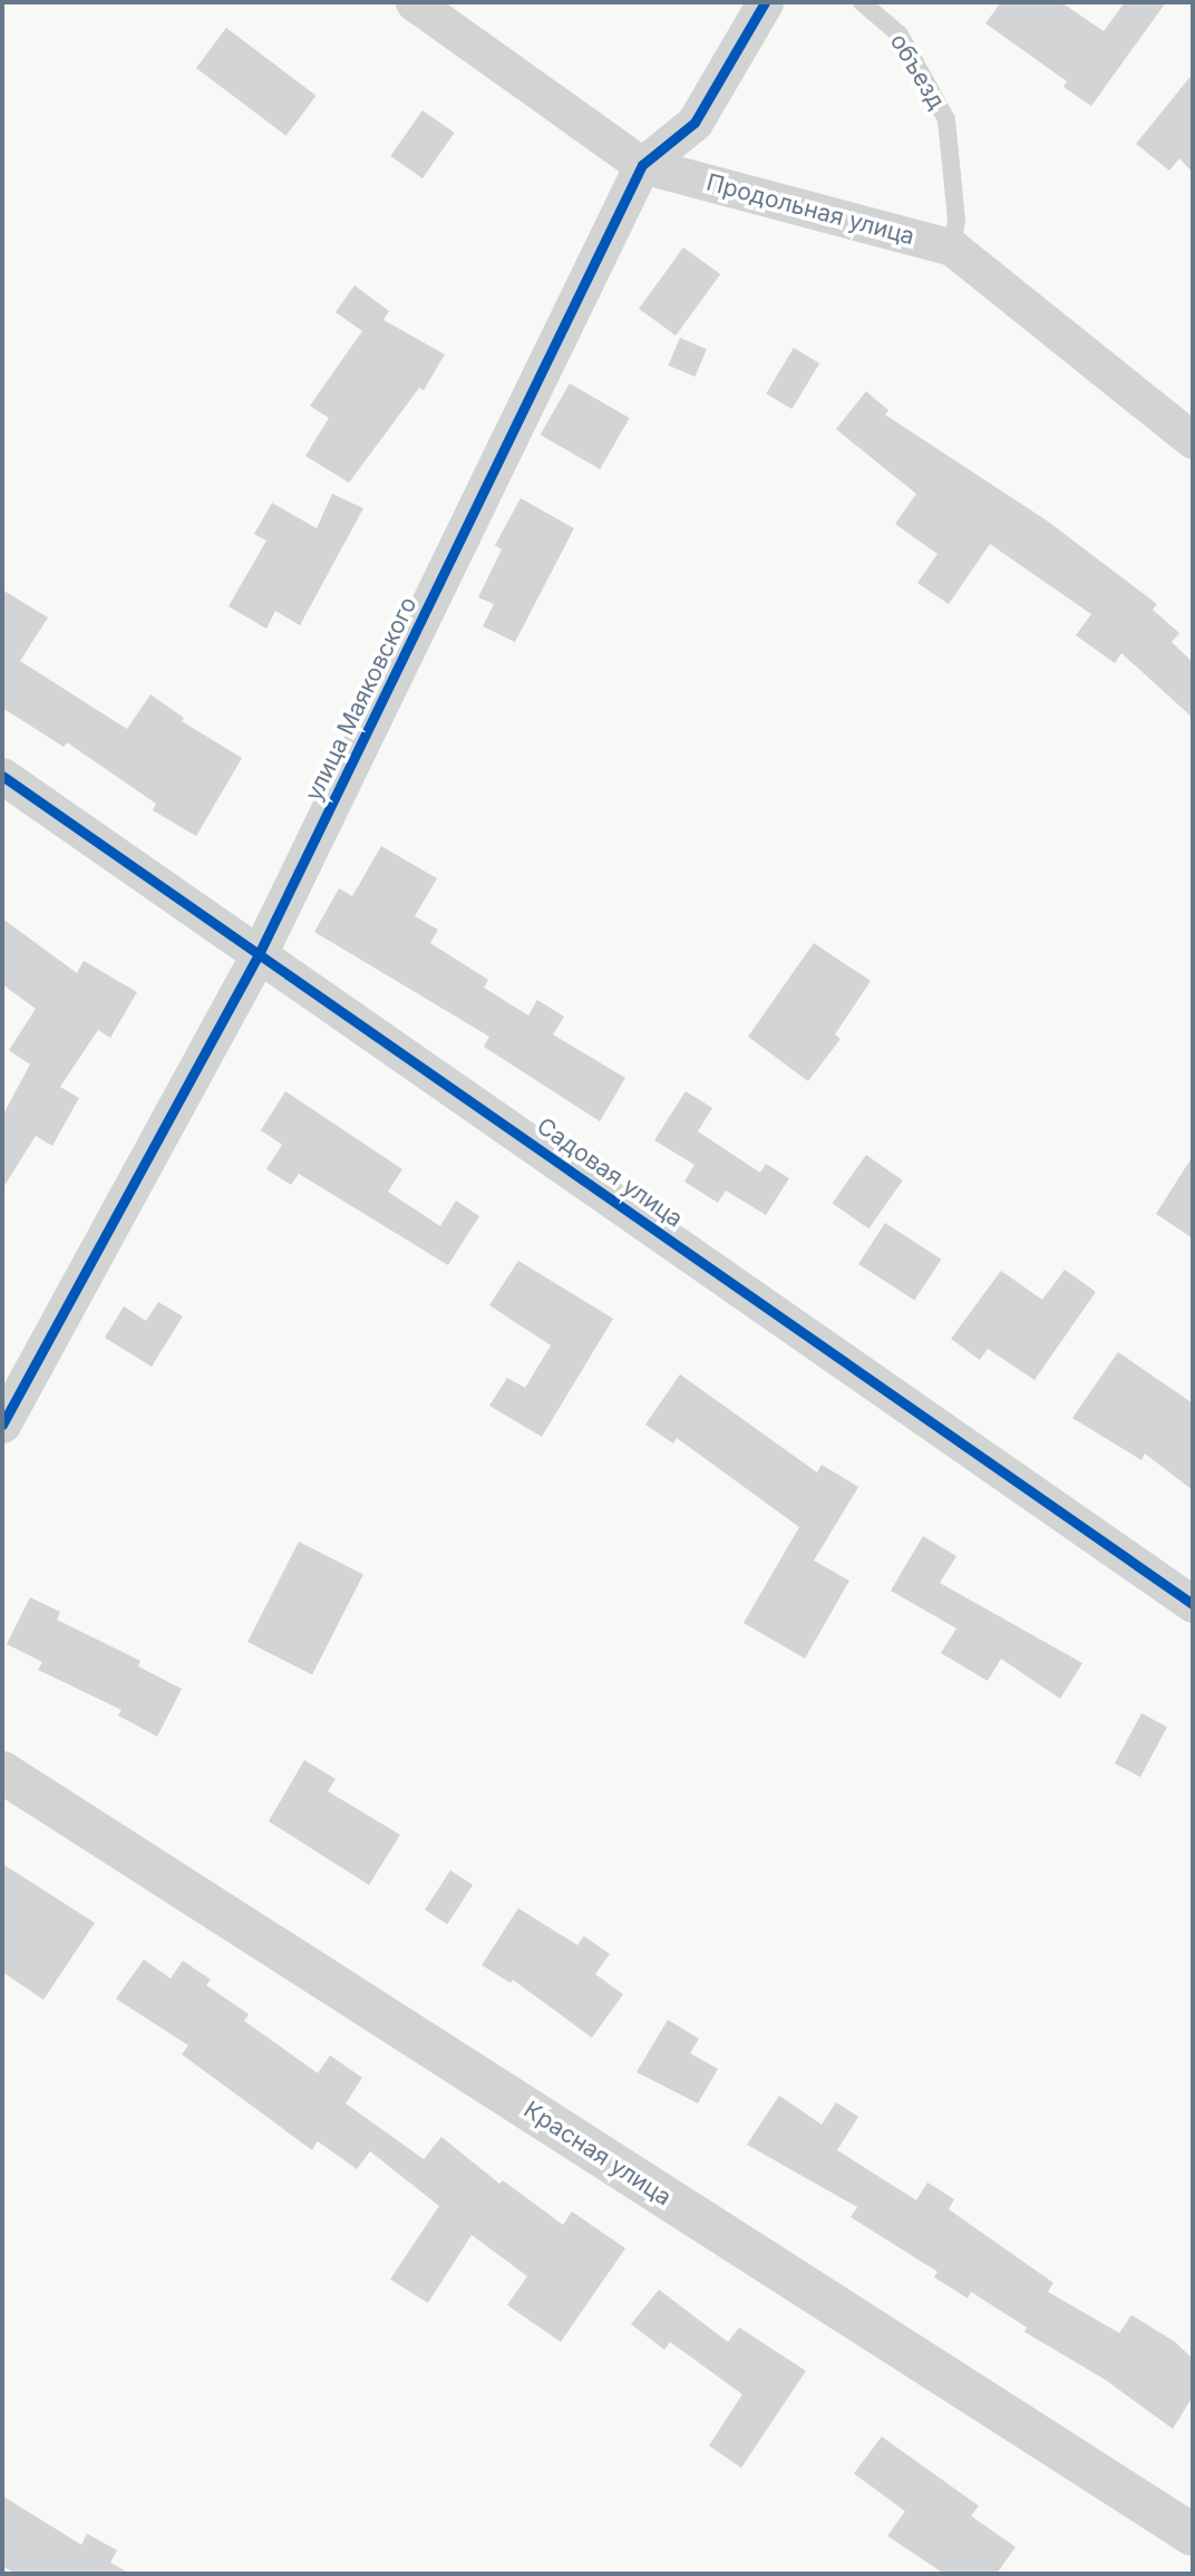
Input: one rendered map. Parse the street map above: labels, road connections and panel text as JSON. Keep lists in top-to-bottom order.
{
  "streets": {
    "street": [
      "Продольная улица",
      "улица Маяковского",
      "Садовая улица",
      "Красная улица"
    ],
    "lane": ["объезд"]
  },
  "crossings": [
    ["объезд", "Продольная улица"],
    ["Продольная улица", "улица Маяковского"],
    ["улица Маяковского", "Садовая улица"]
  ]
}
